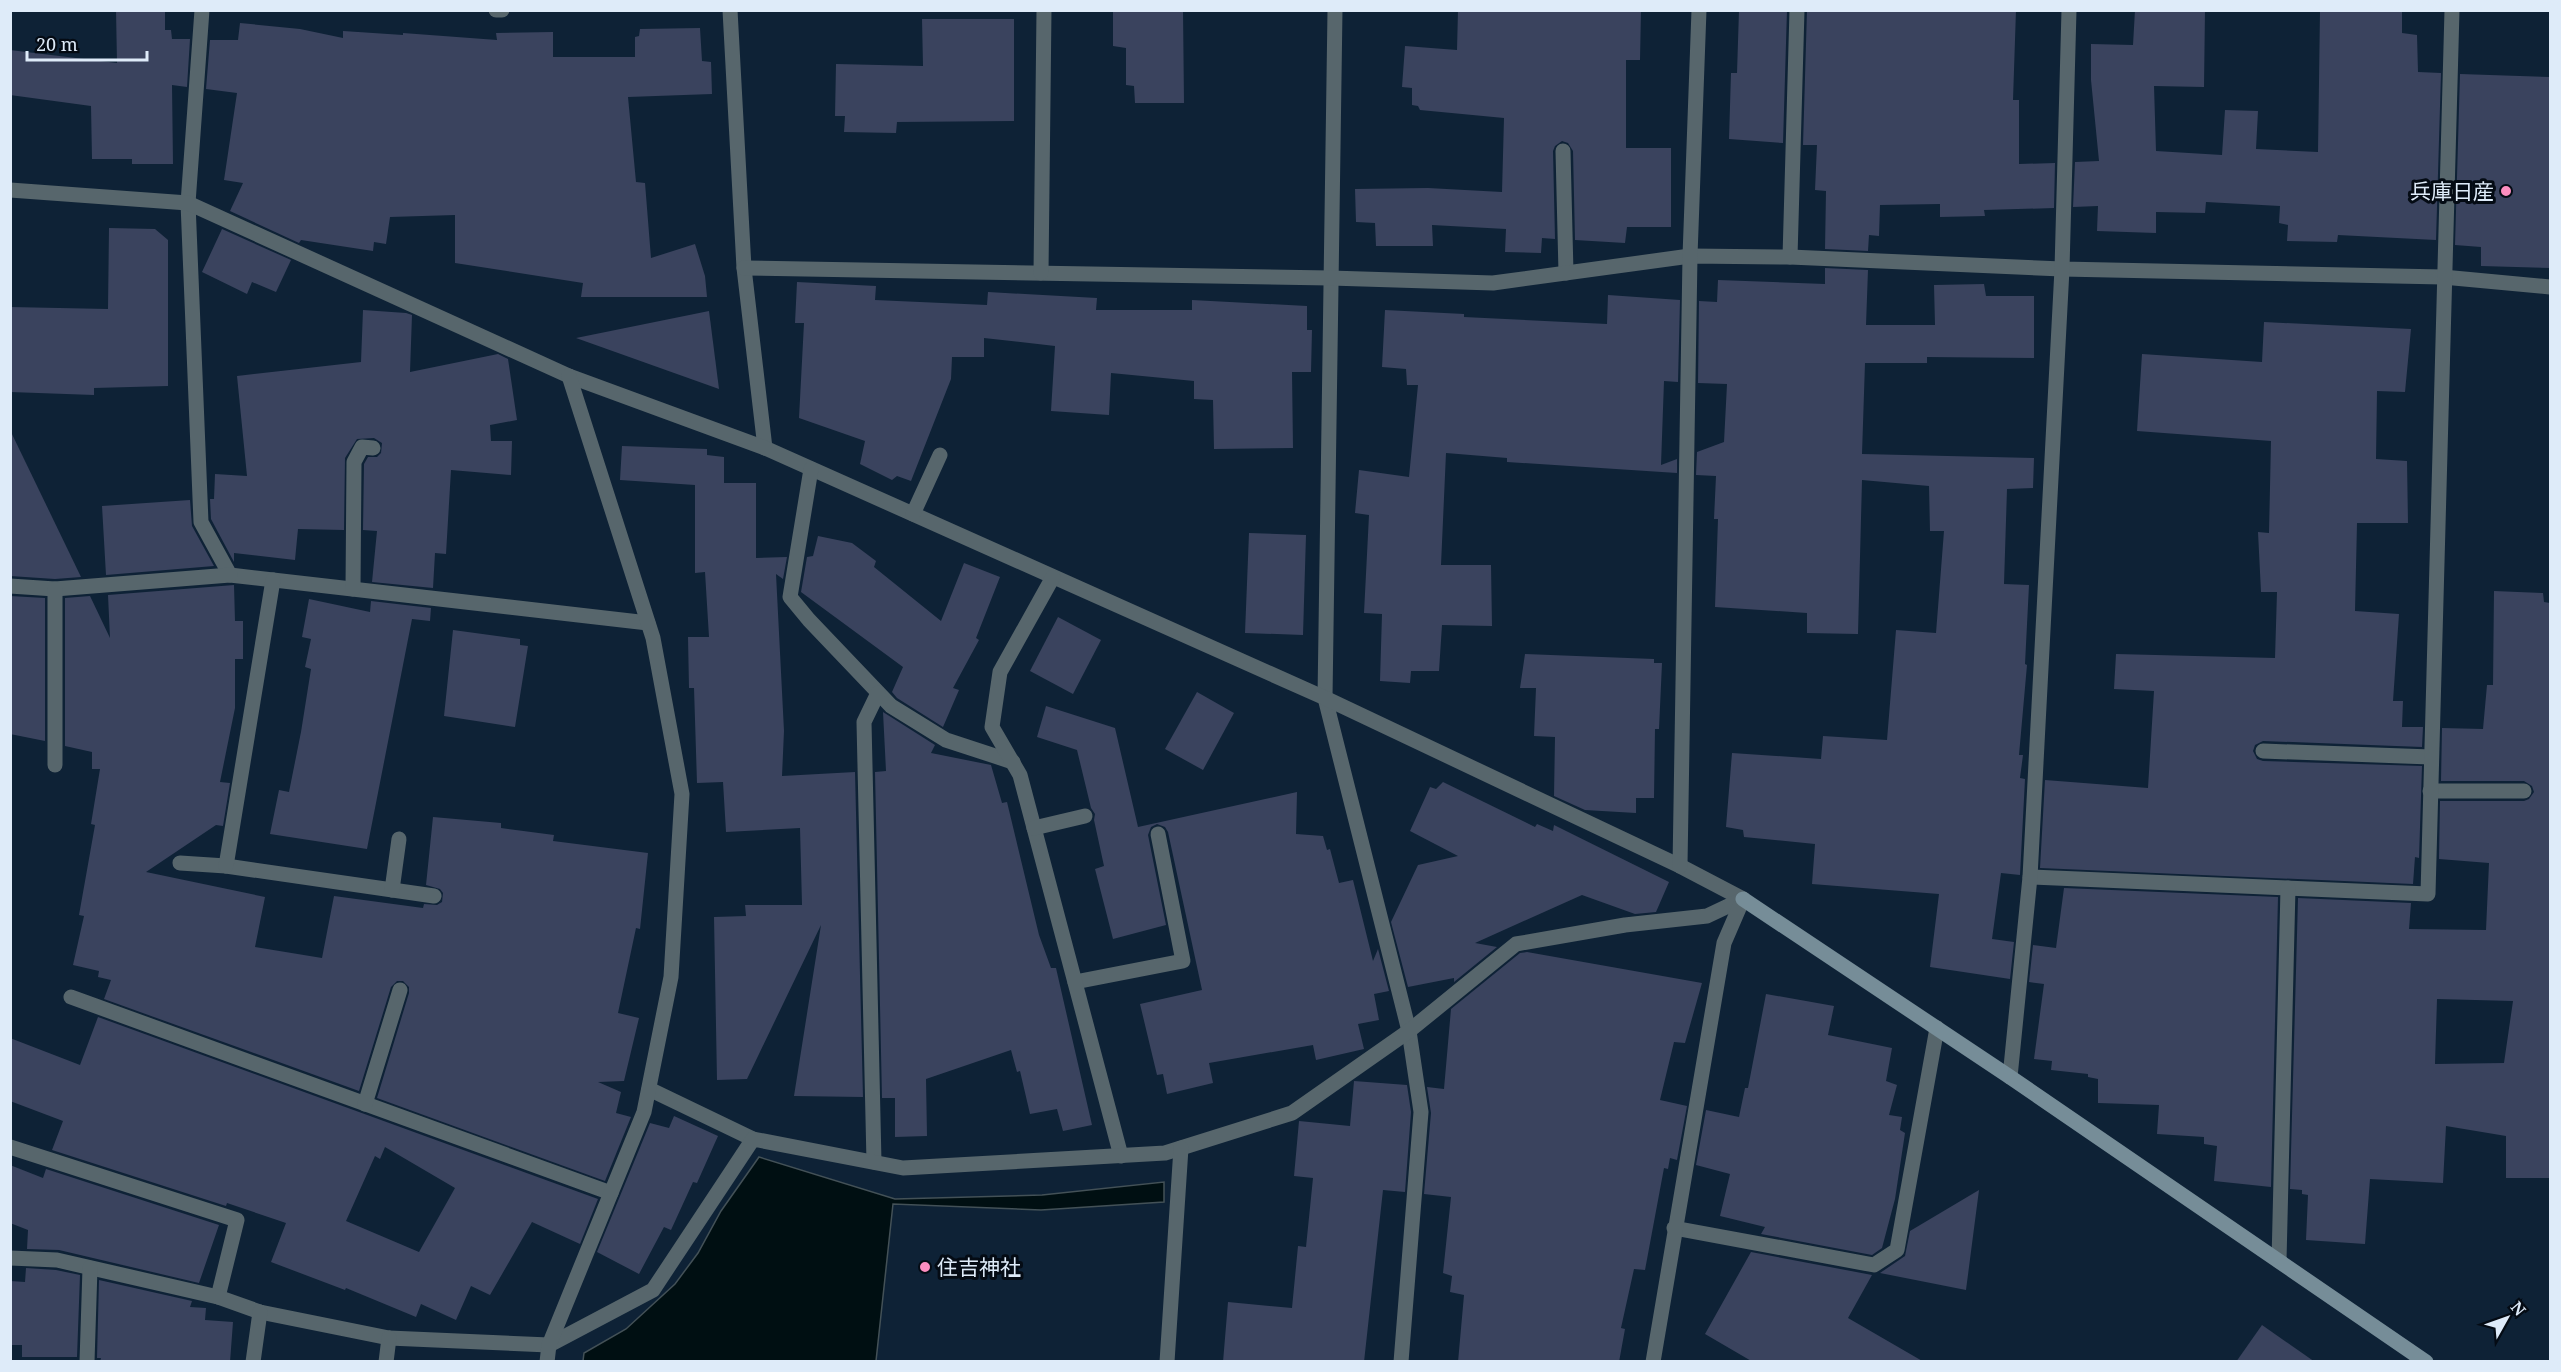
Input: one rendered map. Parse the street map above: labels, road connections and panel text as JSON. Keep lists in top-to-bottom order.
{
  "places": ["兵庫日産", "住吉神社"],
  "scale_bar": "20 m",
  "north": "top right"
}
